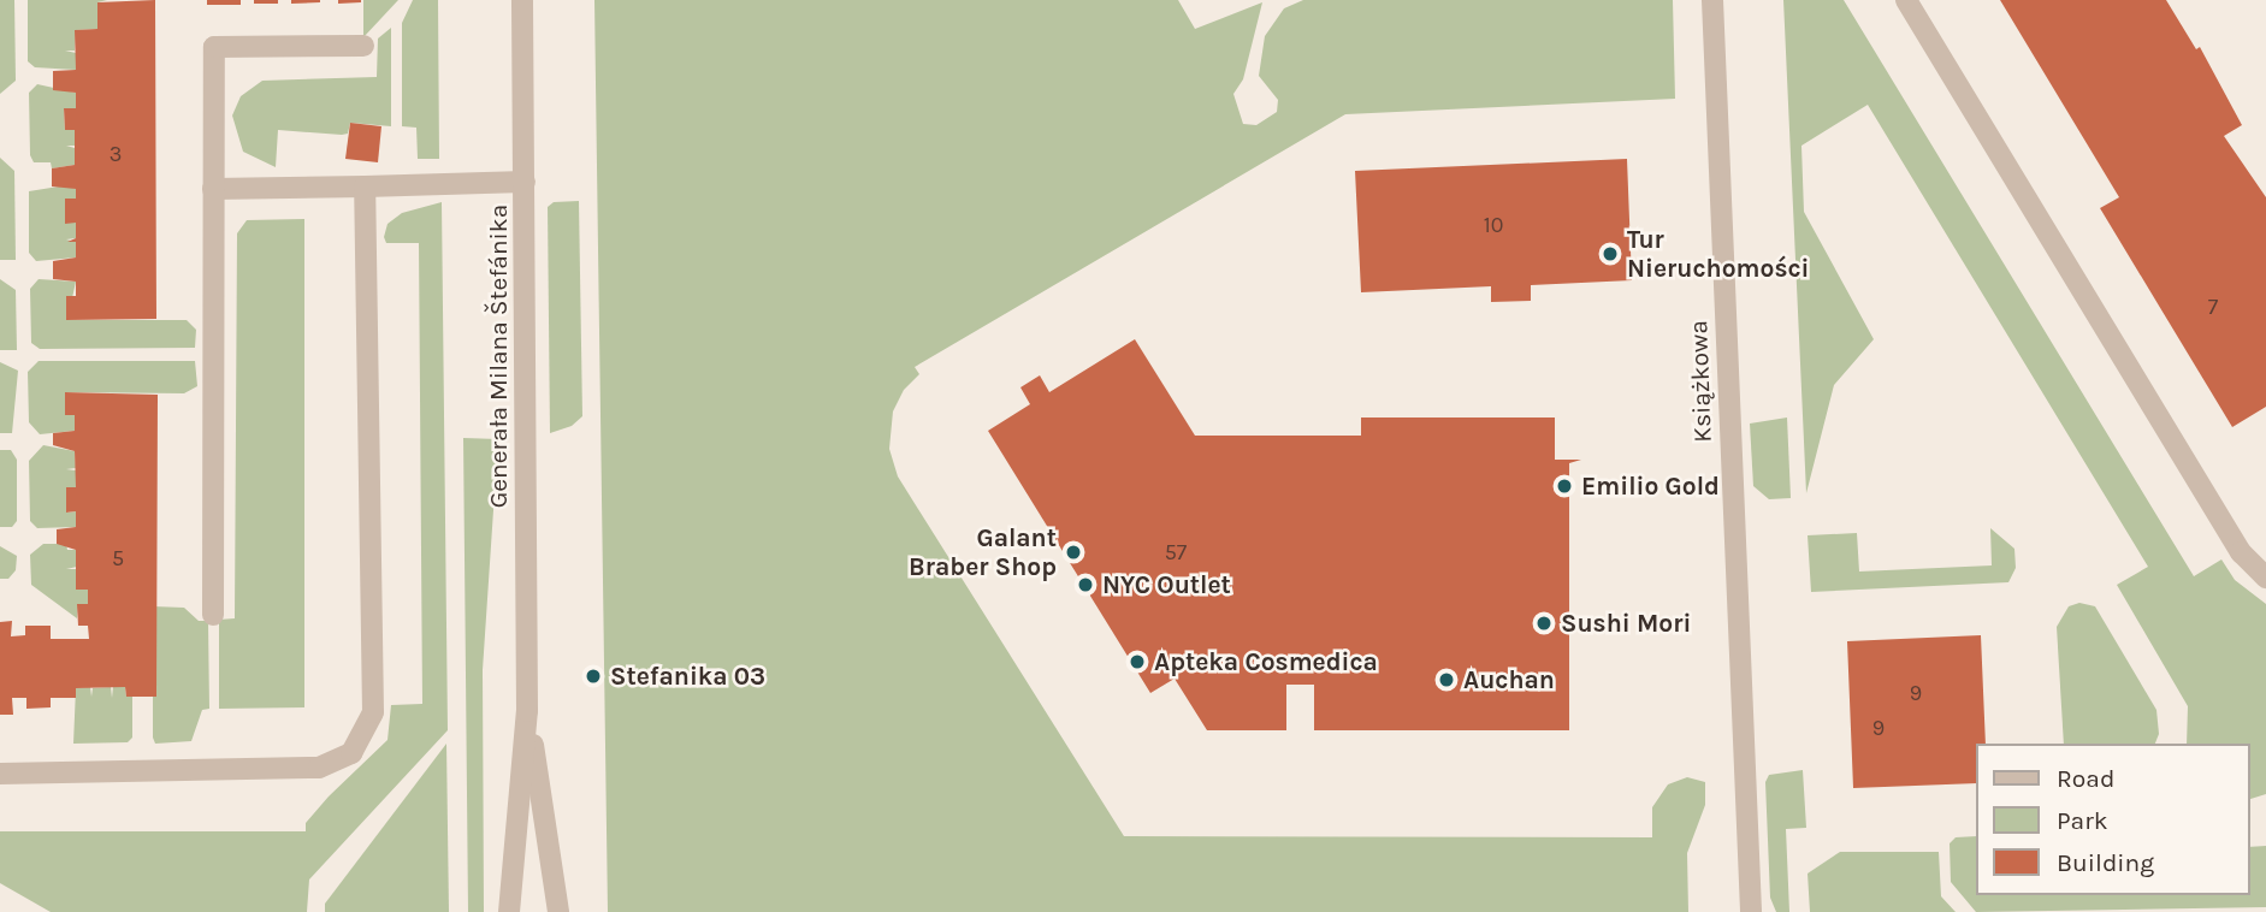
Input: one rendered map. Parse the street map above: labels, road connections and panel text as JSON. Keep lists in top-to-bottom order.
{
  "streets": {
    "street": ["Generała Milana Štefánika", "Książkowa"]
  },
  "places": [
    "Tur Nieruchomości",
    "Emilio Gold",
    "Galant Braber Shop",
    "NYC Outlet",
    "Sushi Mori",
    "Apteka Cosmedica",
    "Stefanika 03",
    "Auchan"
  ],
  "house_numbers": [
    "3",
    "10",
    "7",
    "57",
    "5",
    "9",
    "9"
  ],
  "legend": ["Road", "Park", "Building"]
}
